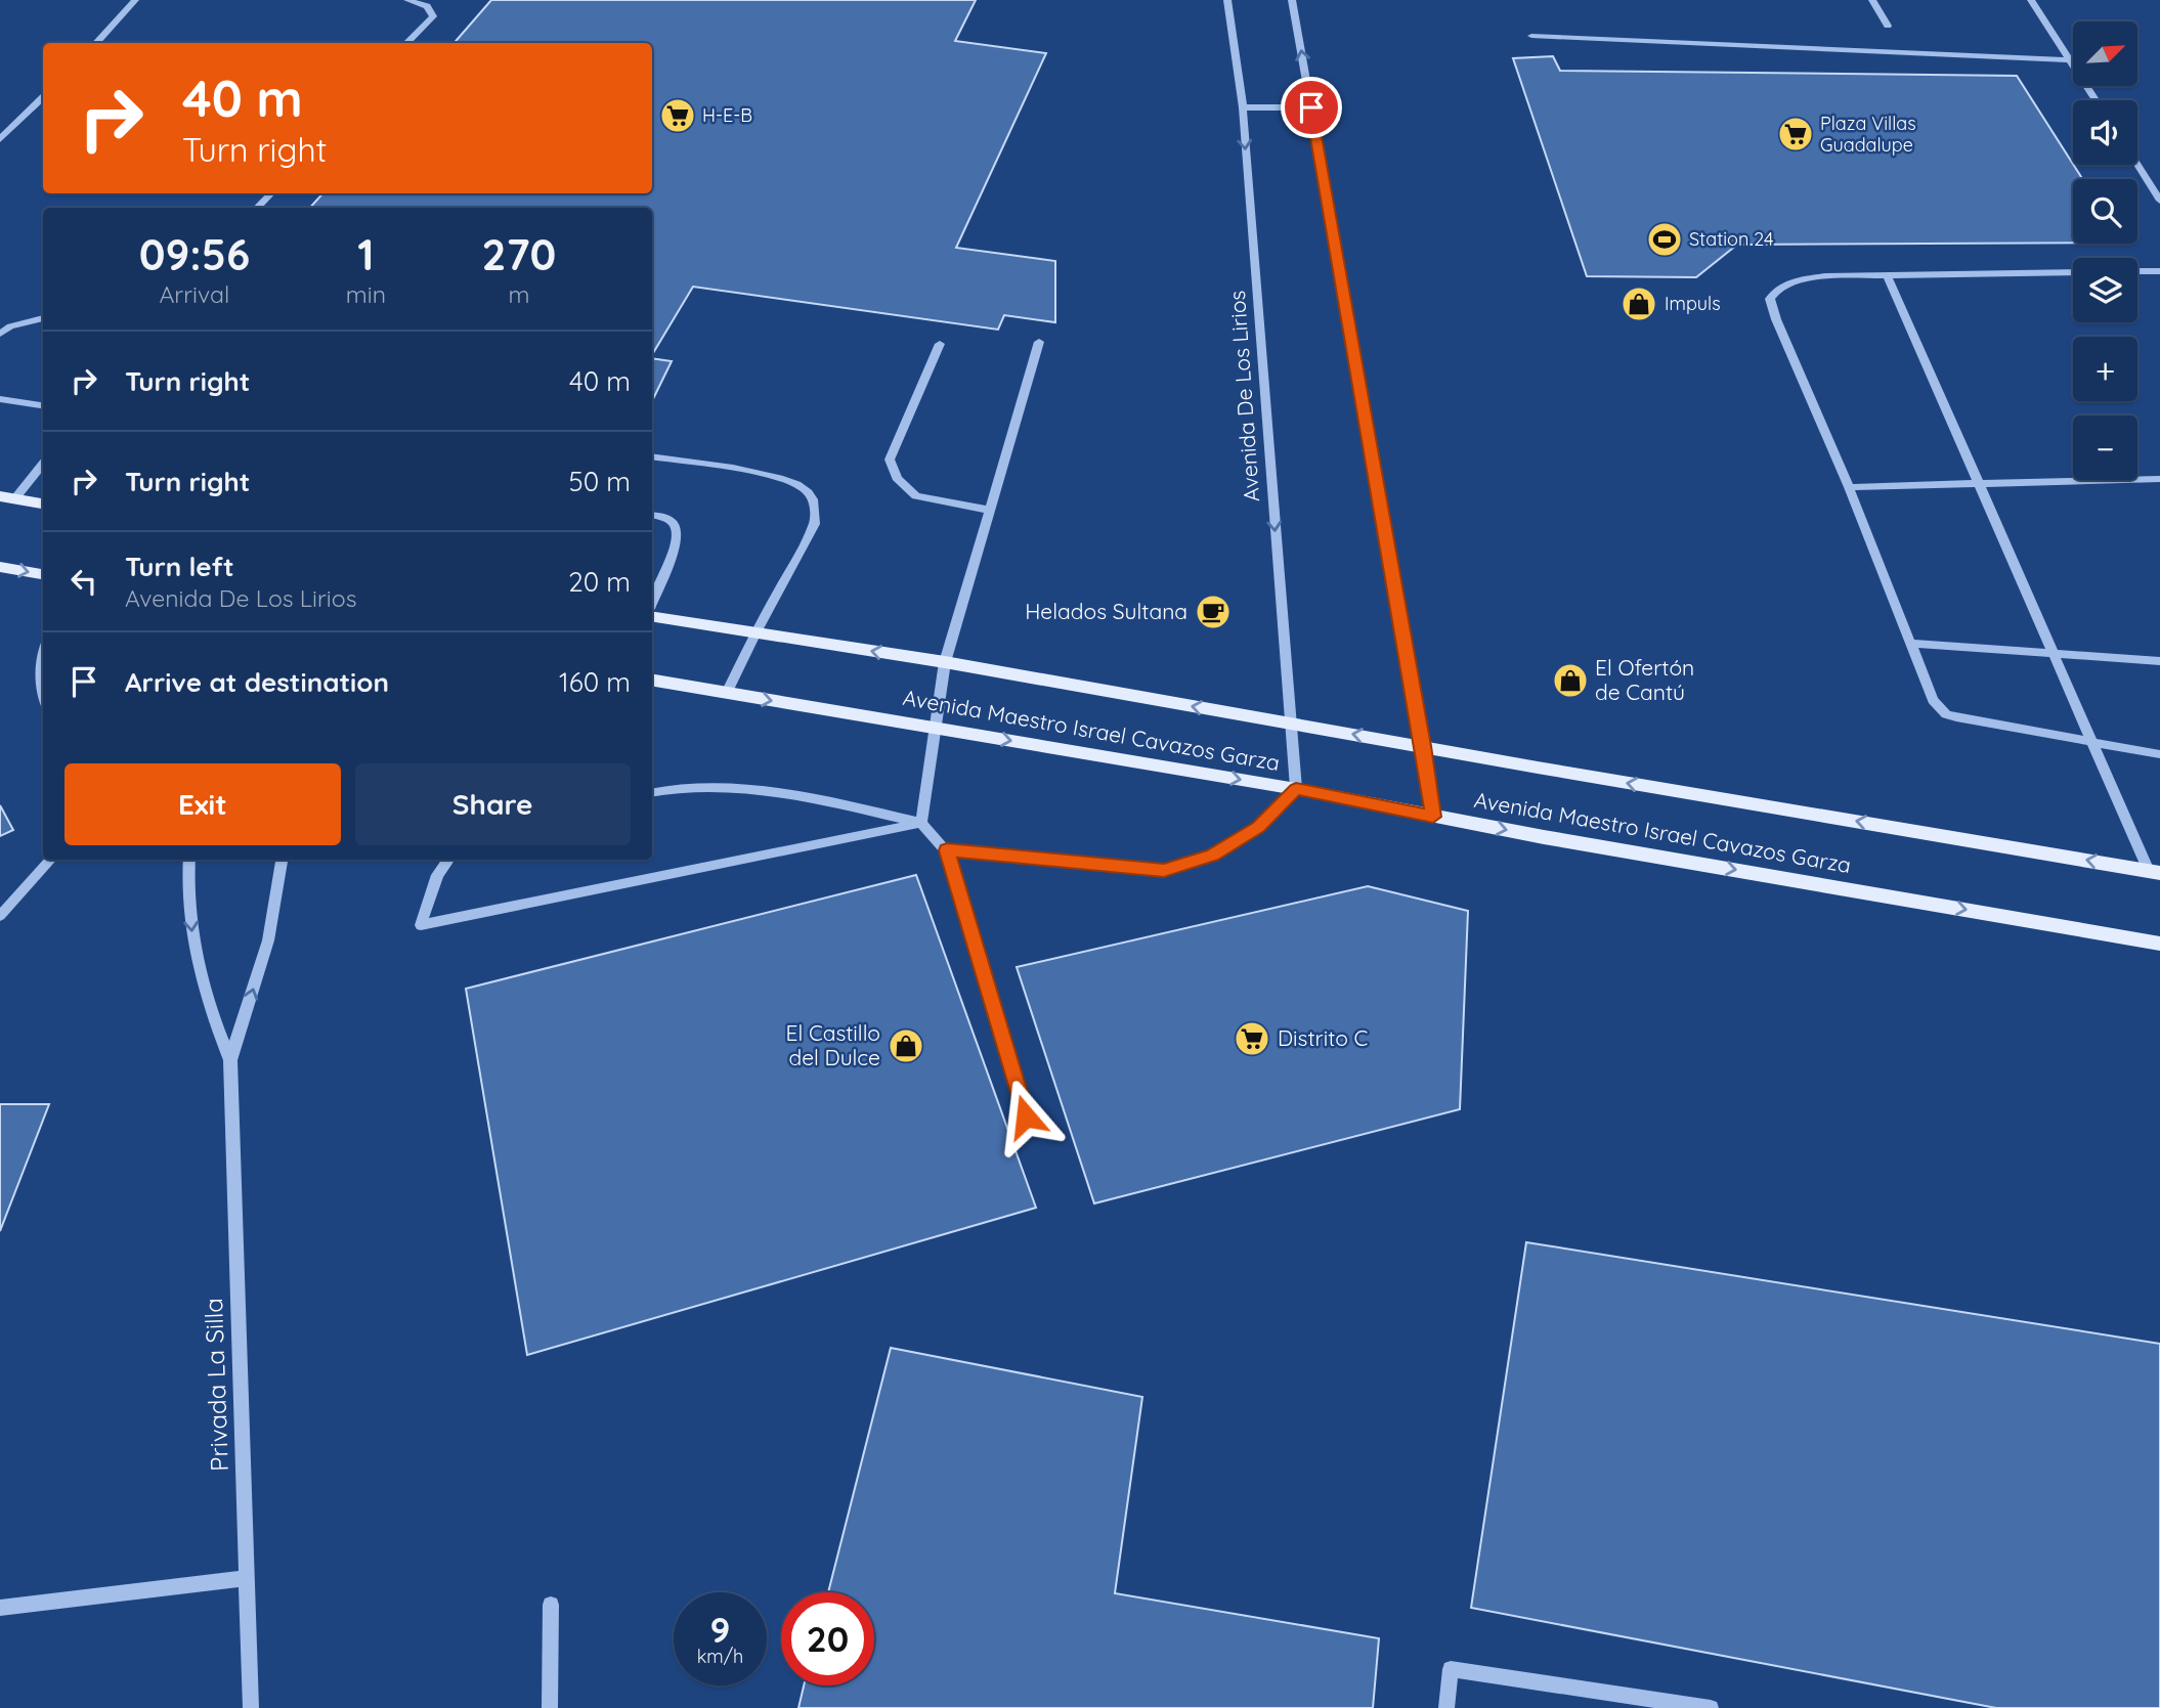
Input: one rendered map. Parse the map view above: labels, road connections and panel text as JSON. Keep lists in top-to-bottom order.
{
  "streets": {
    "main road": ["Avenida Maestro Israel Cavazos Garza"],
    "street": ["Avenida De Los Lirios", "Privada La Silla"]
  },
  "crossings": [
    ["Avenida De Los Lirios", "Avenida Maestro Israel Cavazos Garza"]
  ],
  "places": {
    "supermarket": ["H-E-B", "Plaza Villas Guadalupe", "Distrito C"],
    "sports": ["Station 24"],
    "shop": ["Impuls", "El Ofertón de Cantú", "El Castillo del Dulce"],
    "cafe": ["Helados Sultana"]
  },
  "north": "top right",
  "page": {
    "map_buttons": ["+", "−"],
    "turn": ["40 m", "Turn right"],
    "eta": [
      "09:56",
      "Arrival",
      "1",
      "min",
      "270",
      "m"
    ],
    "list": [
      {
        "name": "Turn right",
        "value": "40 m"
      },
      {
        "name": "Turn right",
        "value": "50 m"
      },
      {
        "name": "Turn left",
        "note": "Avenida De Los Lirios",
        "value": "20 m"
      },
      {
        "name": "Arrive at destination",
        "value": "160 m"
      }
    ],
    "buttons": ["Exit", "Share"],
    "speed": "9 km/h",
    "limit": "20"
  }
}
